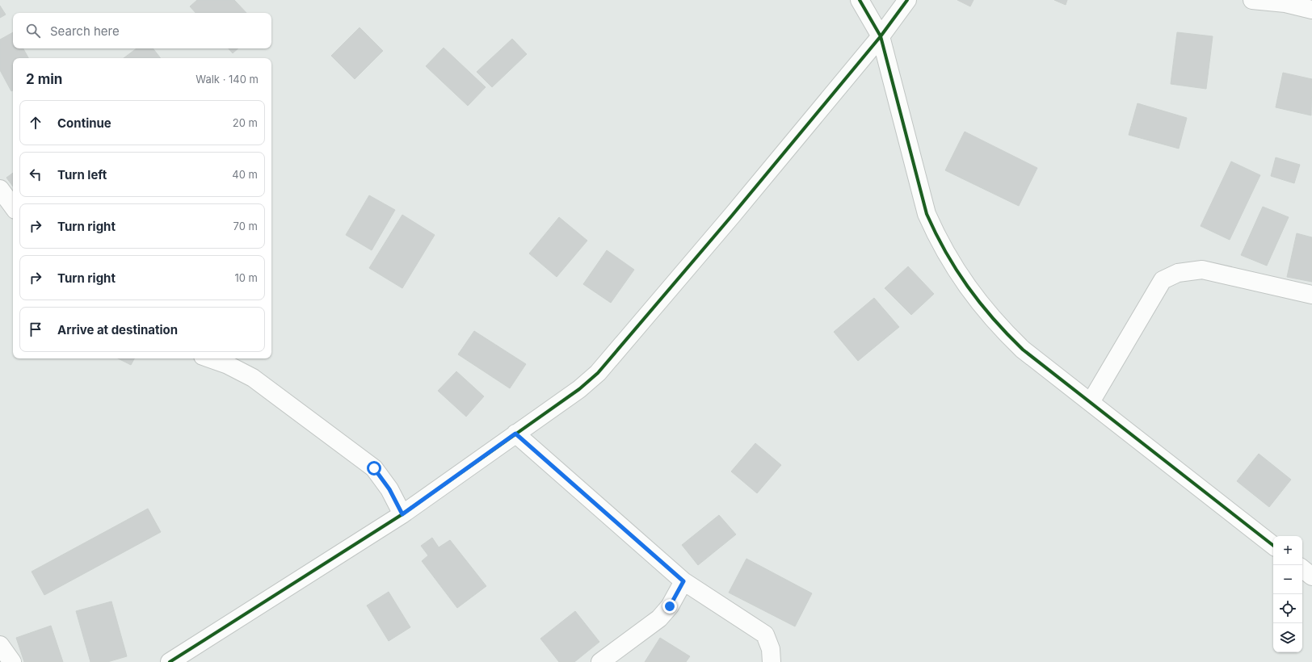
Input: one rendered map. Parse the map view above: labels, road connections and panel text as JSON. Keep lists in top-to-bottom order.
{
  "page": {
    "search": "Search here",
    "heading": ["2 min", "Walk · 140 m"],
    "list": [
      ["Continue", "20 m"],
      ["Turn left", "40 m"],
      ["Turn right", "70 m"],
      ["Turn right", "10 m"],
      "Arrive at destination"
    ],
    "map_buttons": ["+", "−"]
  }
}
